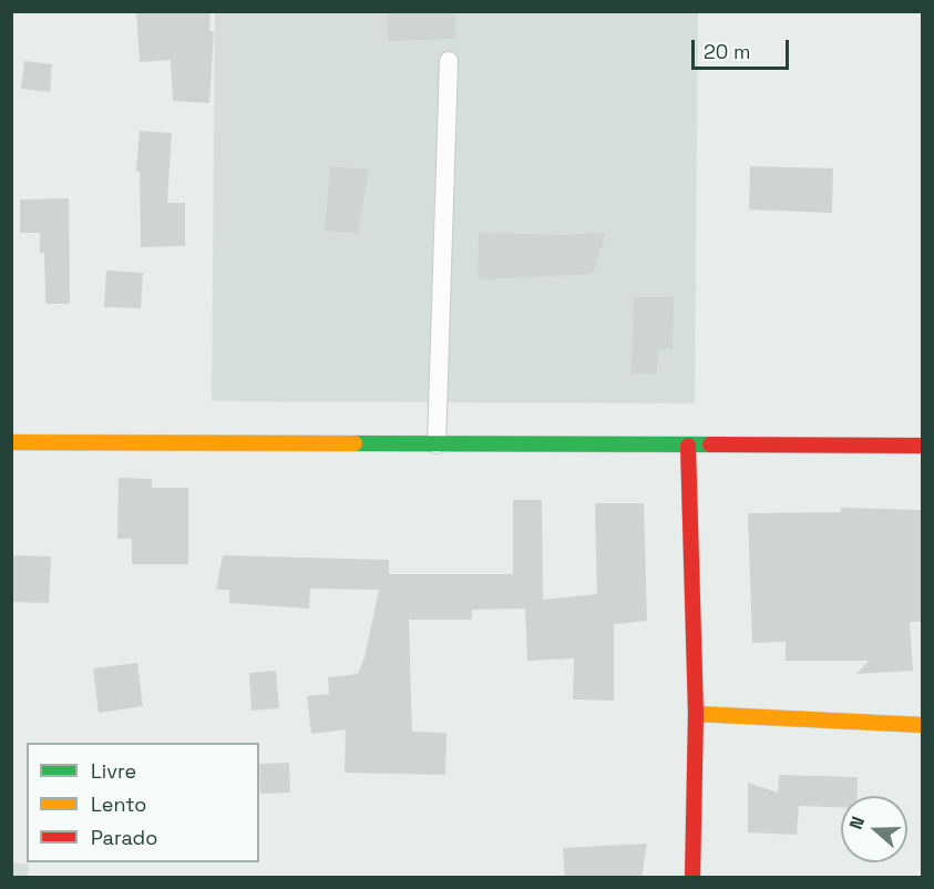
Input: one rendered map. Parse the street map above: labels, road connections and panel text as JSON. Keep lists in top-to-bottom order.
{
  "legend": ["Livre", "Lento", "Parado"],
  "scale_bar": "20 m",
  "north": "left"
}
